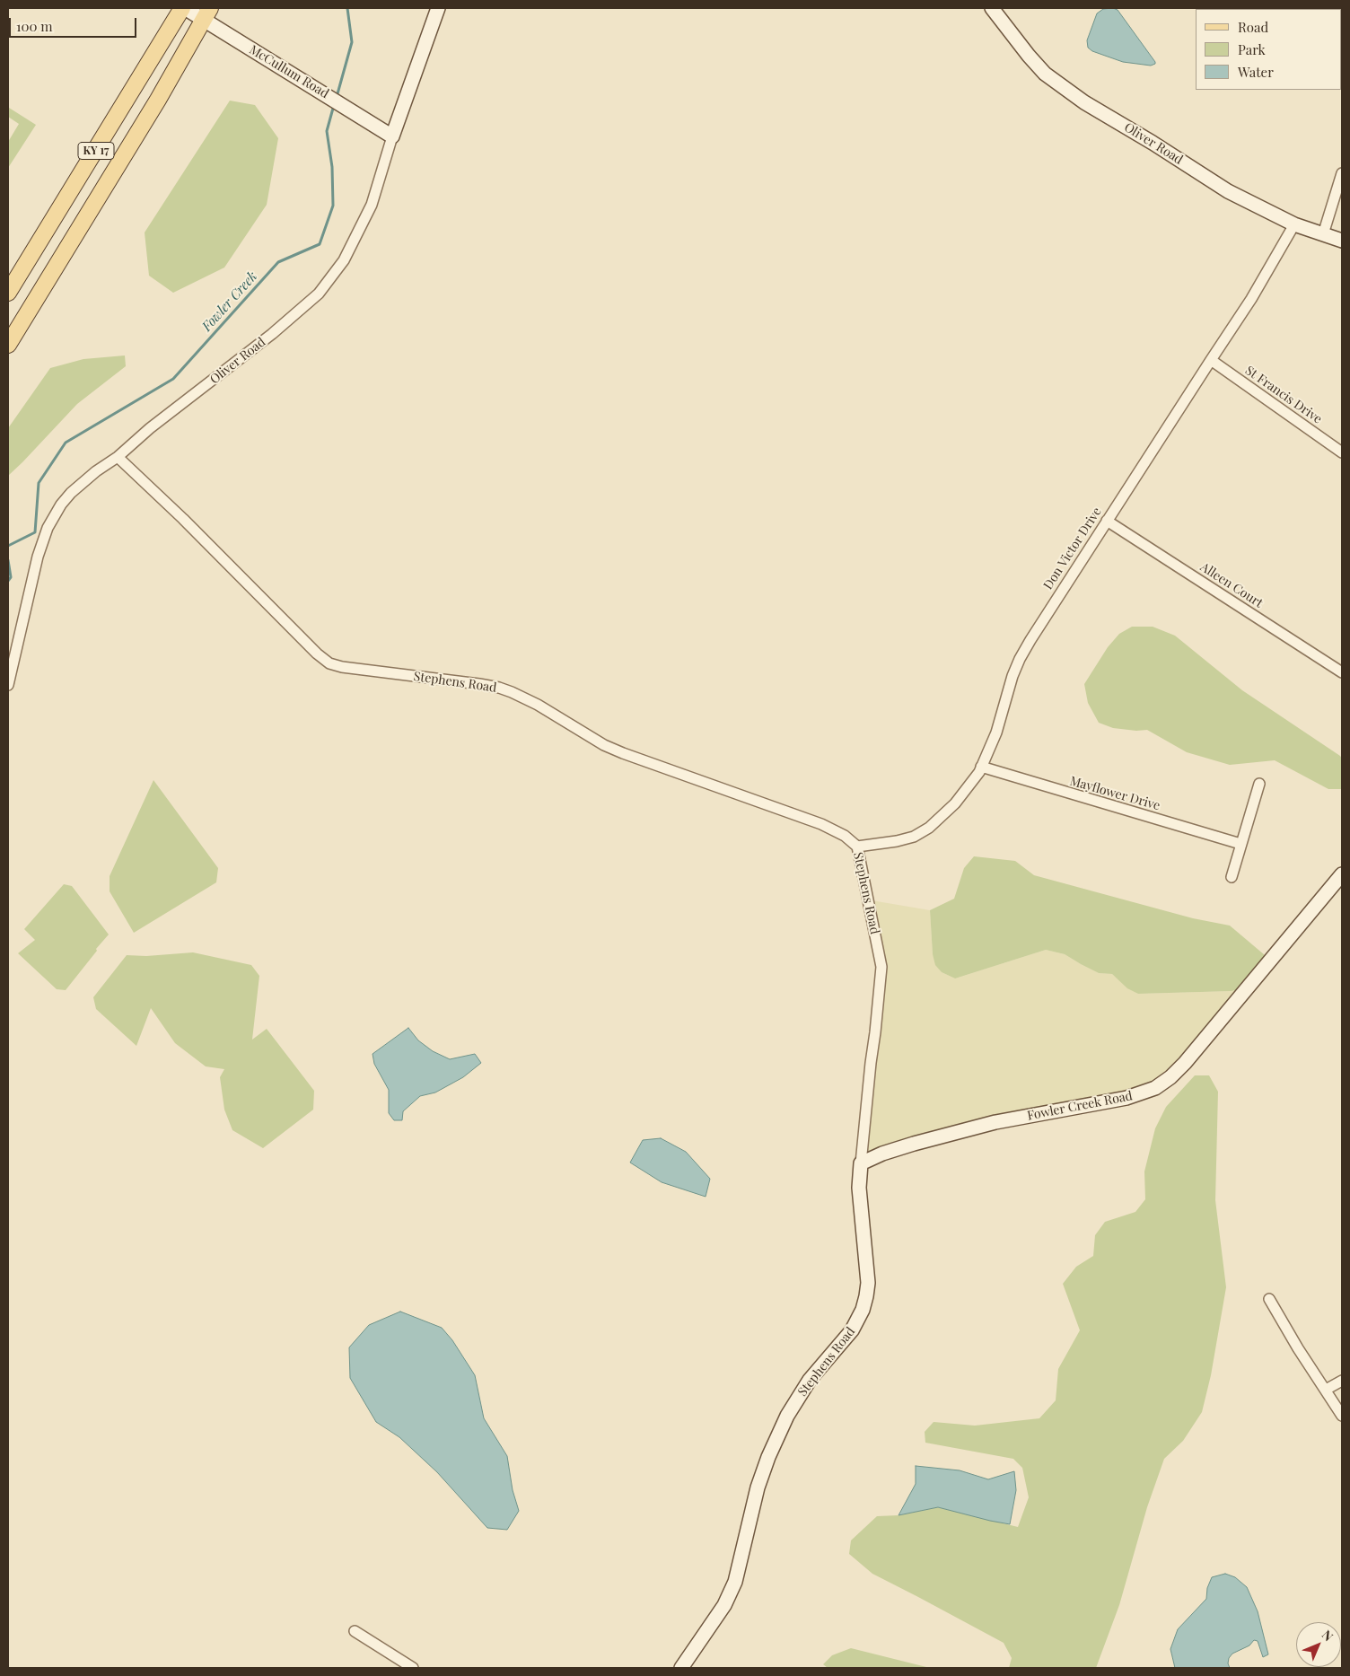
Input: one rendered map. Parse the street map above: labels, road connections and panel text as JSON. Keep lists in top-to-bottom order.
{
  "streets": {
    "main road": [
      "McCullum Road",
      "Oliver Road",
      "KY 17",
      "Stephens Road",
      "Fowler Creek Road"
    ],
    "street": [
      "St Francis Drive",
      "Don Victor Drive",
      "Alleen Court",
      "Mayflower Drive"
    ]
  },
  "crossings": [
    ["McCullum Road", "Oliver Road"],
    ["McCullum Road", "KY 17"],
    ["Oliver Road", "Don Victor Drive"],
    ["Oliver Road", "Stephens Road"],
    ["St Francis Drive", "Don Victor Drive"],
    ["Don Victor Drive", "Alleen Court"],
    ["Don Victor Drive", "Stephens Road"],
    ["Don Victor Drive", "Mayflower Drive"],
    ["Stephens Road", "Fowler Creek Road"]
  ],
  "water": ["Fowler Creek"],
  "legend": ["Road", "Park", "Water"],
  "scale_bar": "100 m",
  "north": "top right"
}
